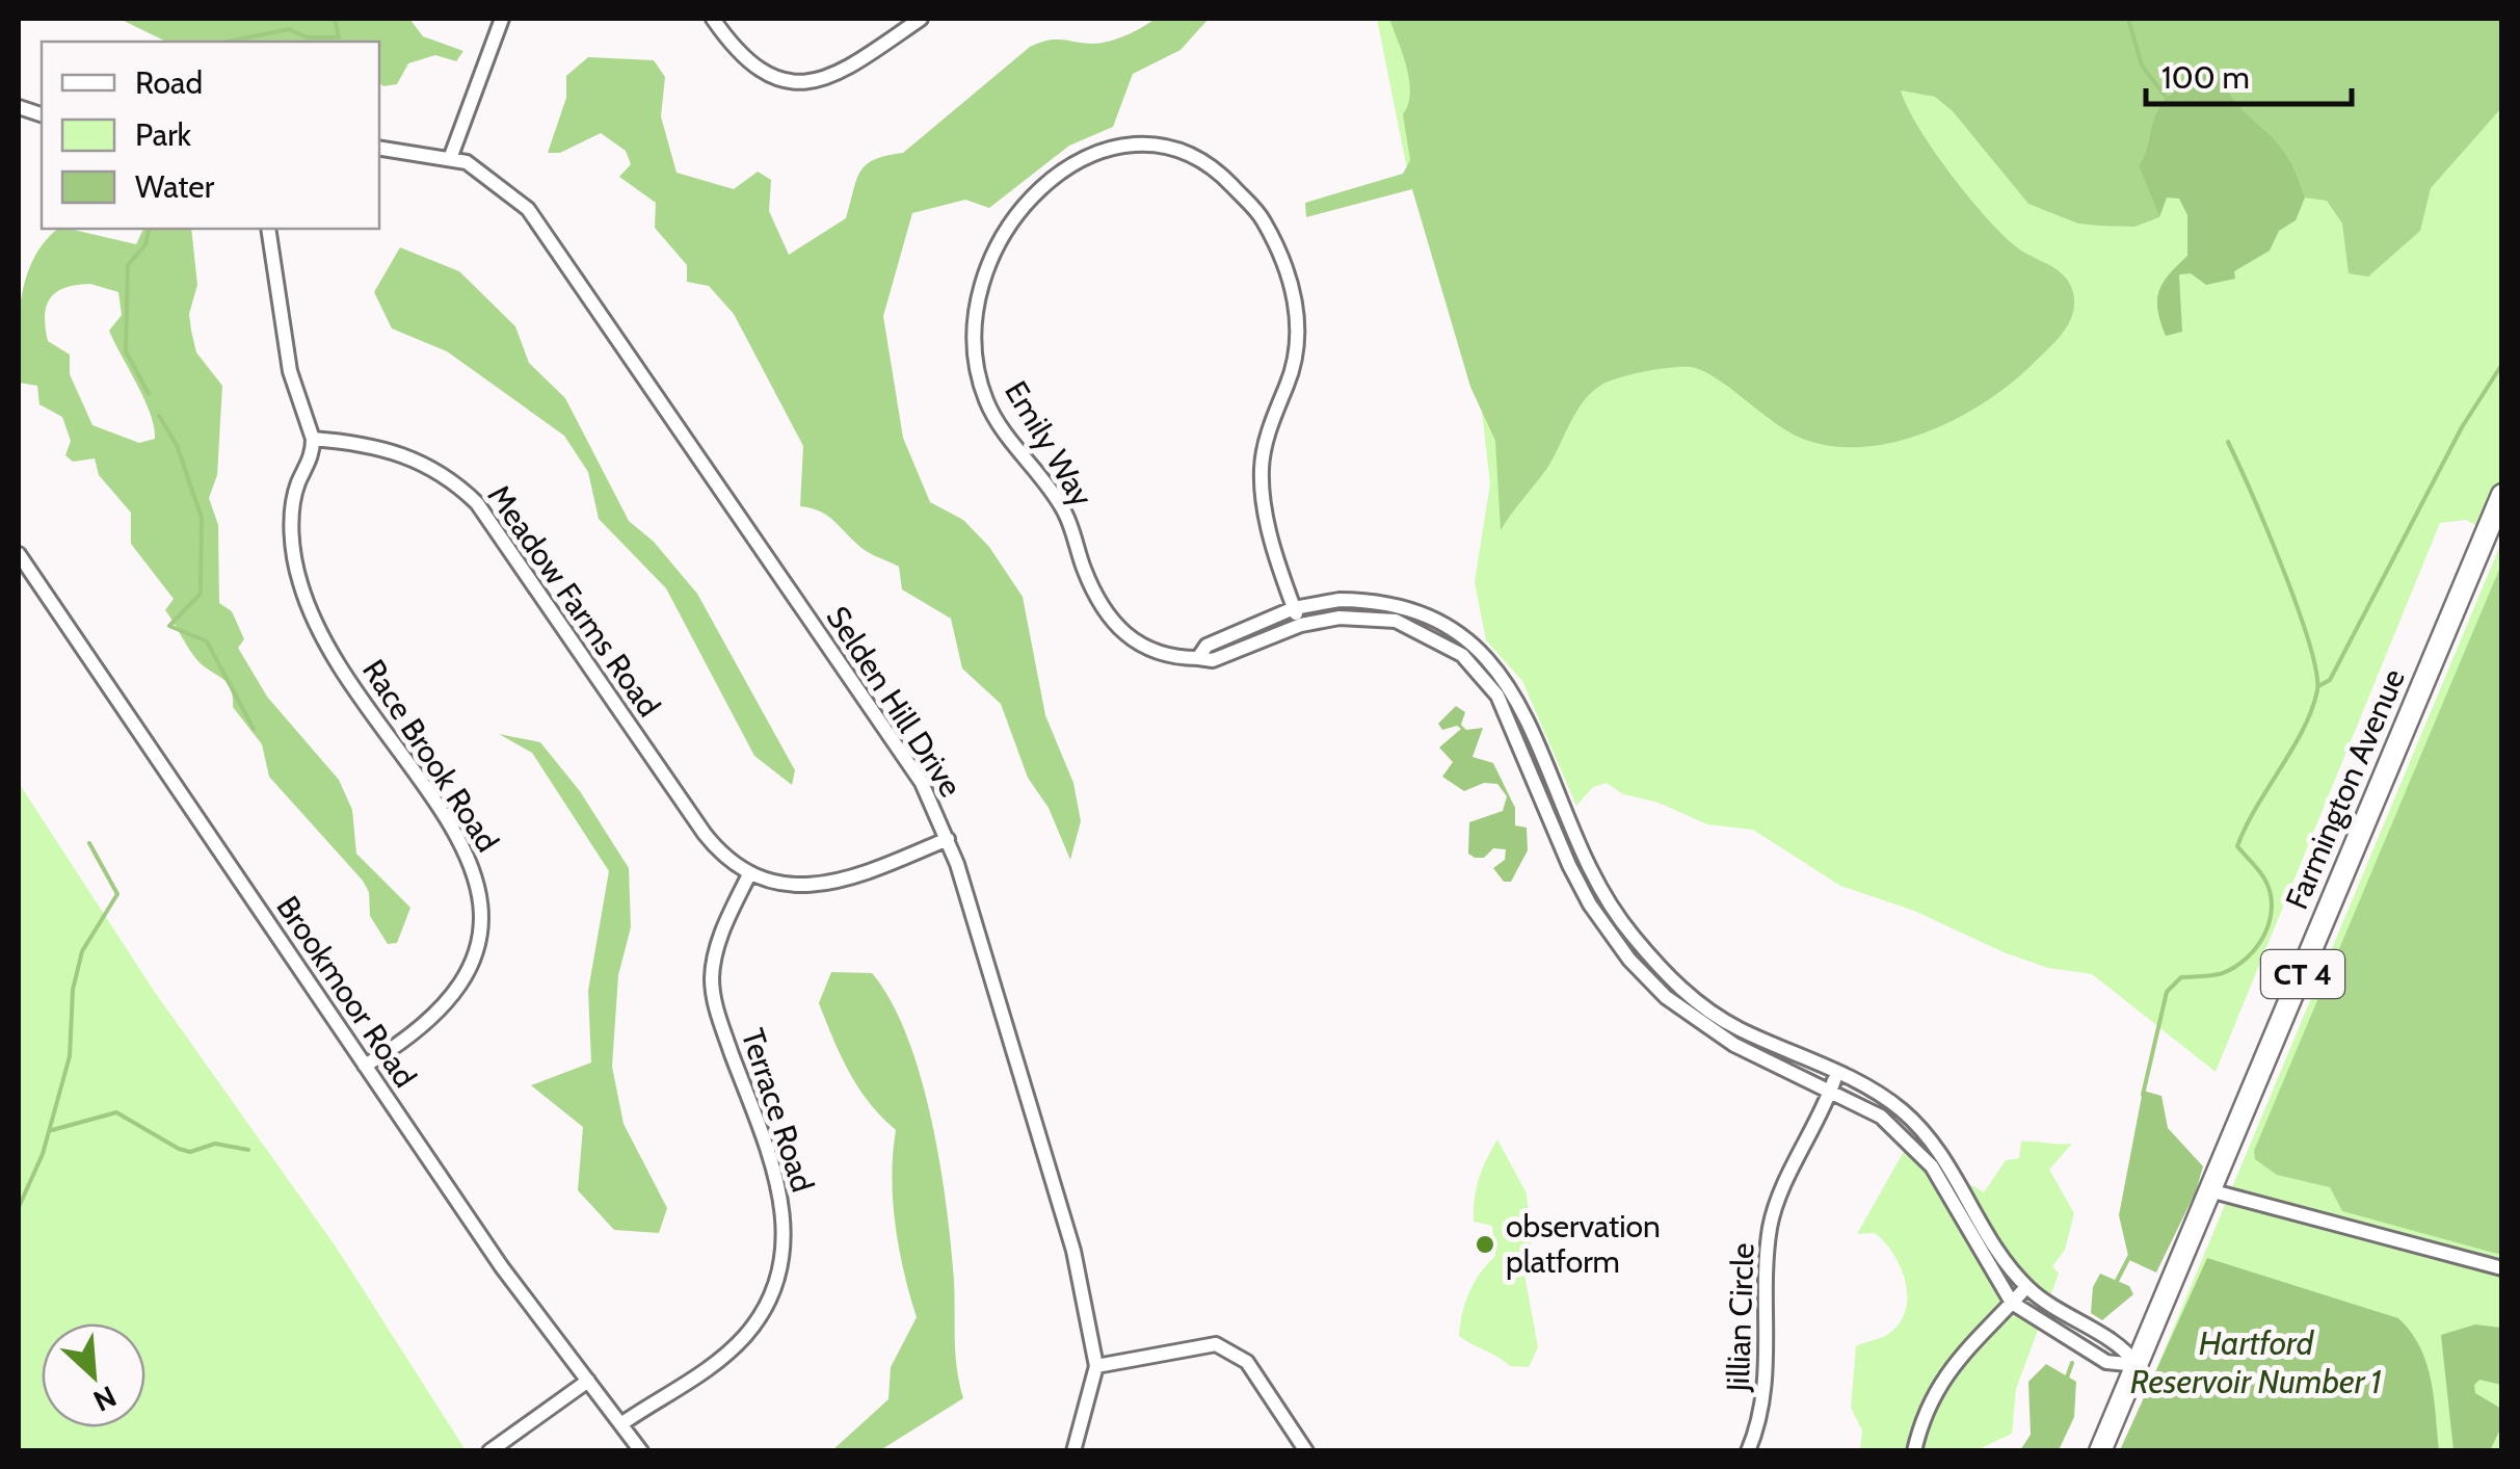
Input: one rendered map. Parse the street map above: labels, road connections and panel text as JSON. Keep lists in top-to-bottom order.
{
  "streets": {
    "main road": ["Farmington Avenue", "CT 4"],
    "street": [
      "Emily Way",
      "Meadow Farms Road",
      "Selden Hill Drive",
      "Race Brook Road",
      "Brookmoor Road",
      "Terrace Road",
      "Jillian Circle"
    ]
  },
  "crossings": [
    ["Meadow Farms Road", "Race Brook Road"],
    ["Meadow Farms Road", "Terrace Road"],
    ["Race Brook Road", "Brookmoor Road"],
    ["Brookmoor Road", "Terrace Road"]
  ],
  "water": ["Hartford Reservoir Number 1"],
  "places": ["observation platform"],
  "legend": ["Road", "Park", "Water"],
  "scale_bar": "100 m",
  "north": "bottom right"
}
